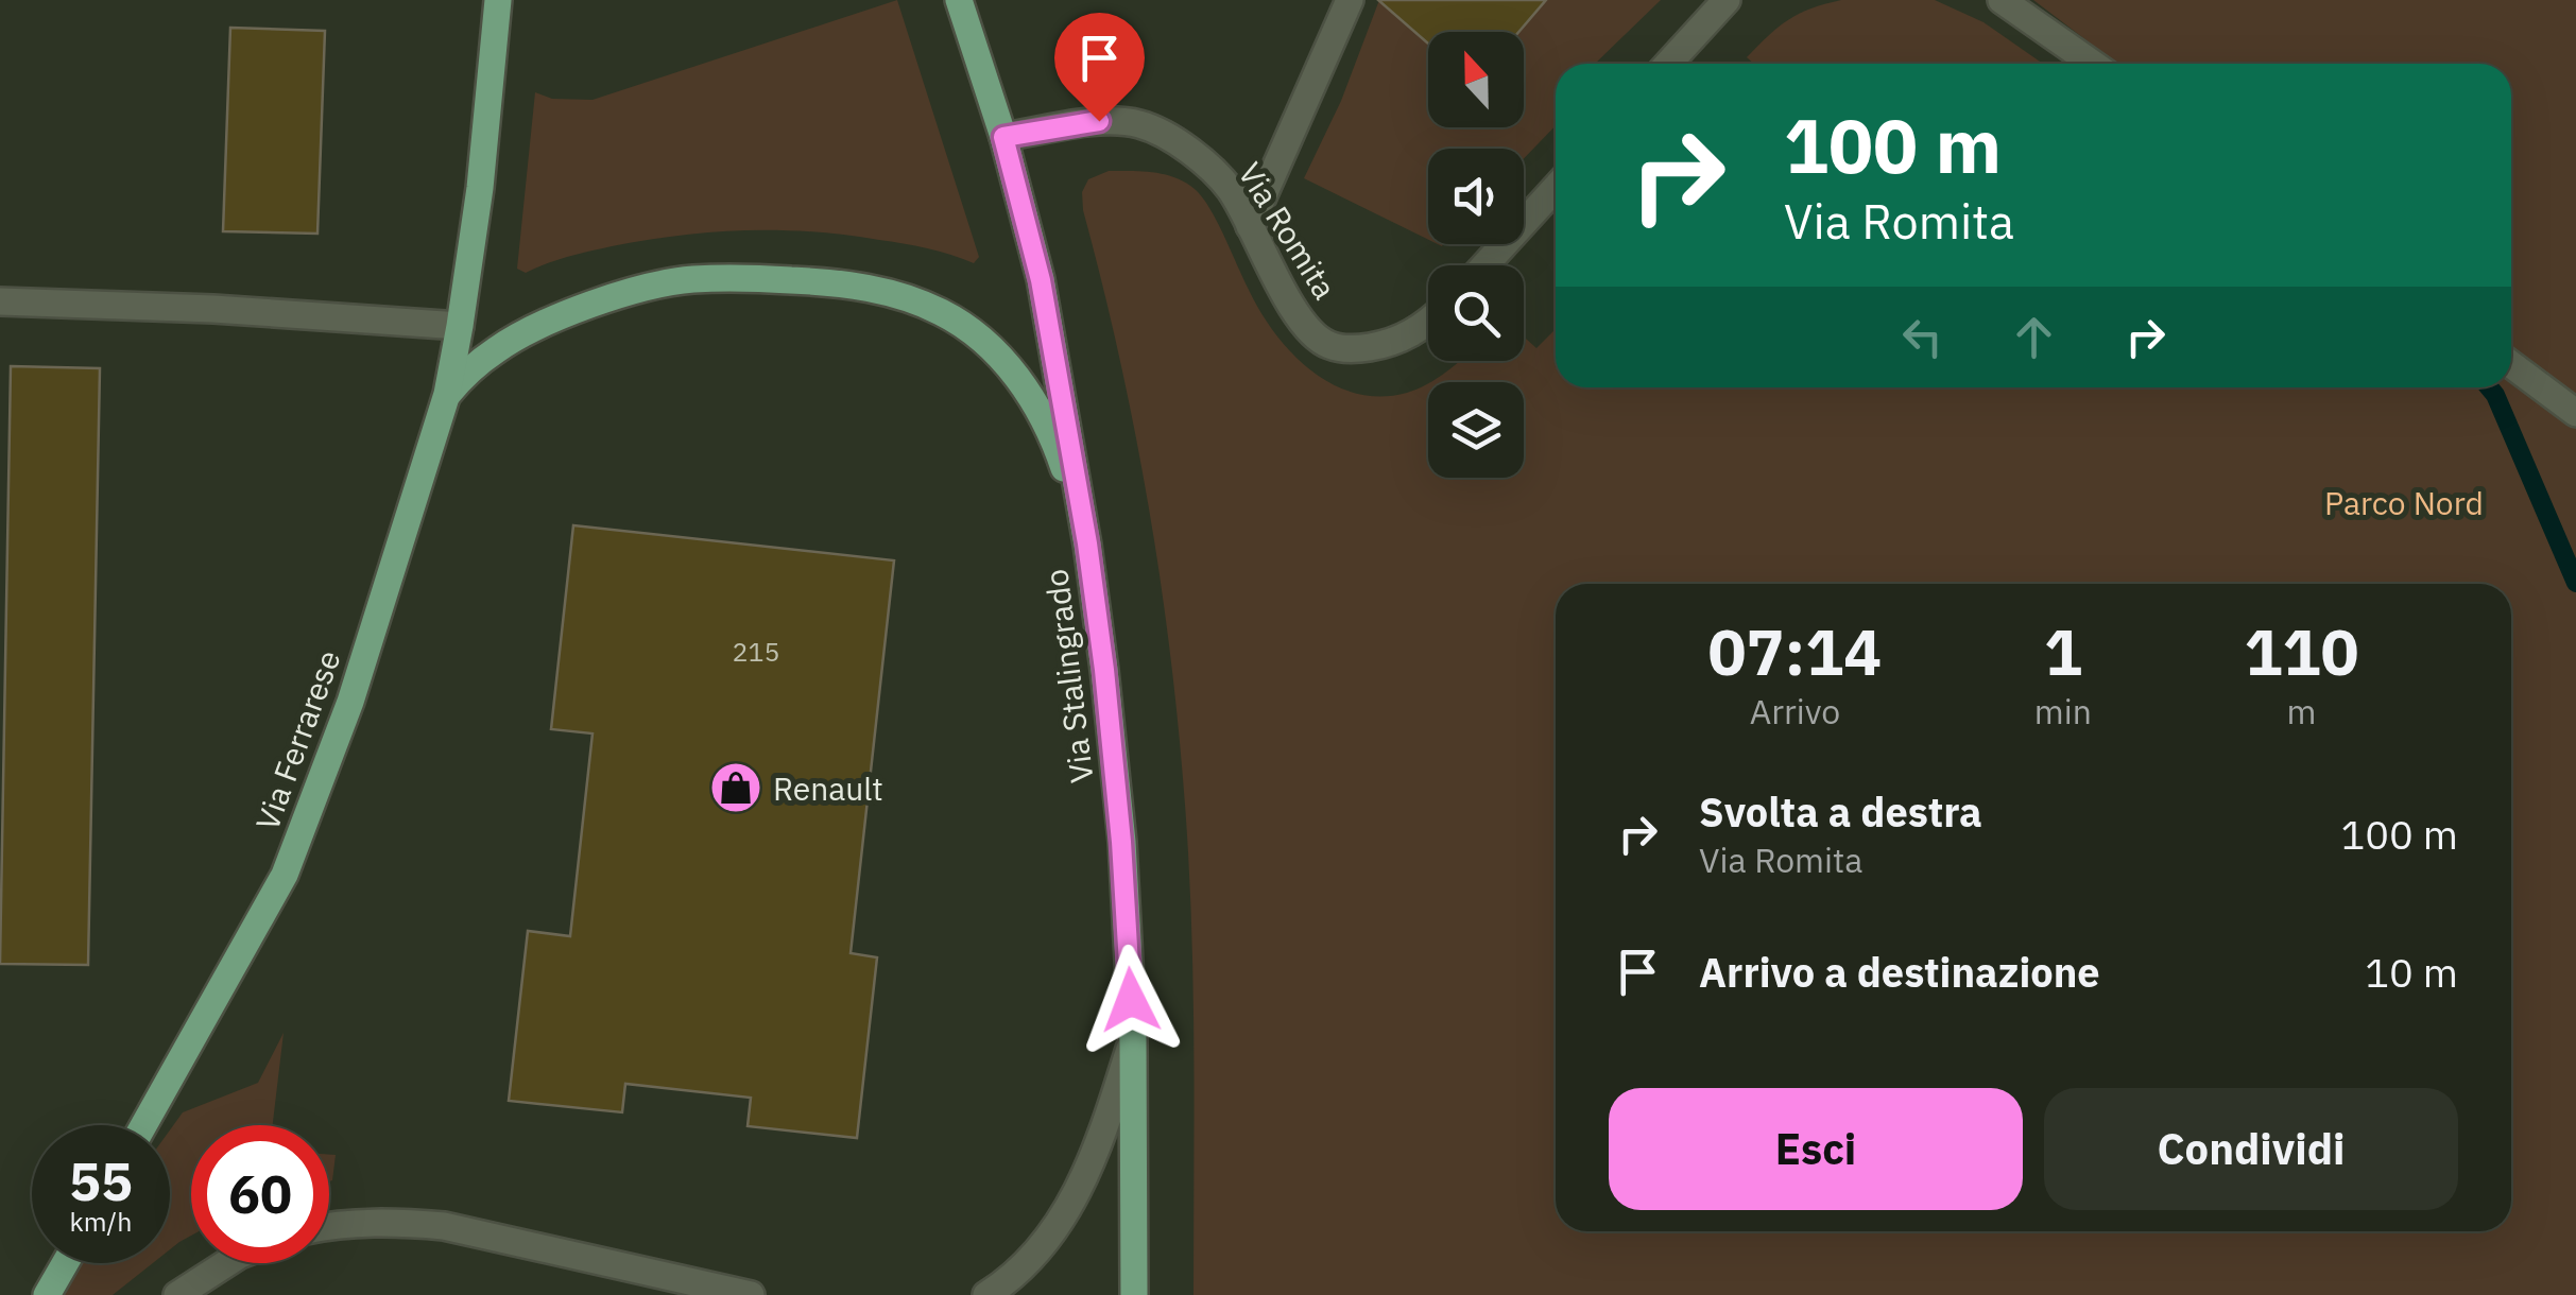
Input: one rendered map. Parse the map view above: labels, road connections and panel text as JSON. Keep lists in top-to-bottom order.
{
  "streets": {
    "main road": ["Via Stalingrado", "Via Ferrarese"],
    "street": ["Via Romita"]
  },
  "crossings": [
    ["Via Romita", "Via Stalingrado"]
  ],
  "parks": ["Parco Nord"],
  "places": {
    "shop": ["Renault"]
  },
  "house_numbers": ["215"],
  "north": "top",
  "page": {
    "turn": ["100 m", "Via Romita"],
    "eta": [
      "07:14",
      "Arrivo",
      "1",
      "min",
      "110",
      "m"
    ],
    "list": [
      {
        "name": "Svolta a destra",
        "note": "Via Romita",
        "value": "100 m"
      },
      {
        "name": "Arrivo a destinazione",
        "value": "10 m"
      }
    ],
    "buttons": ["Esci", "Condividi"],
    "speed": "55 km/h",
    "limit": "60"
  }
}
